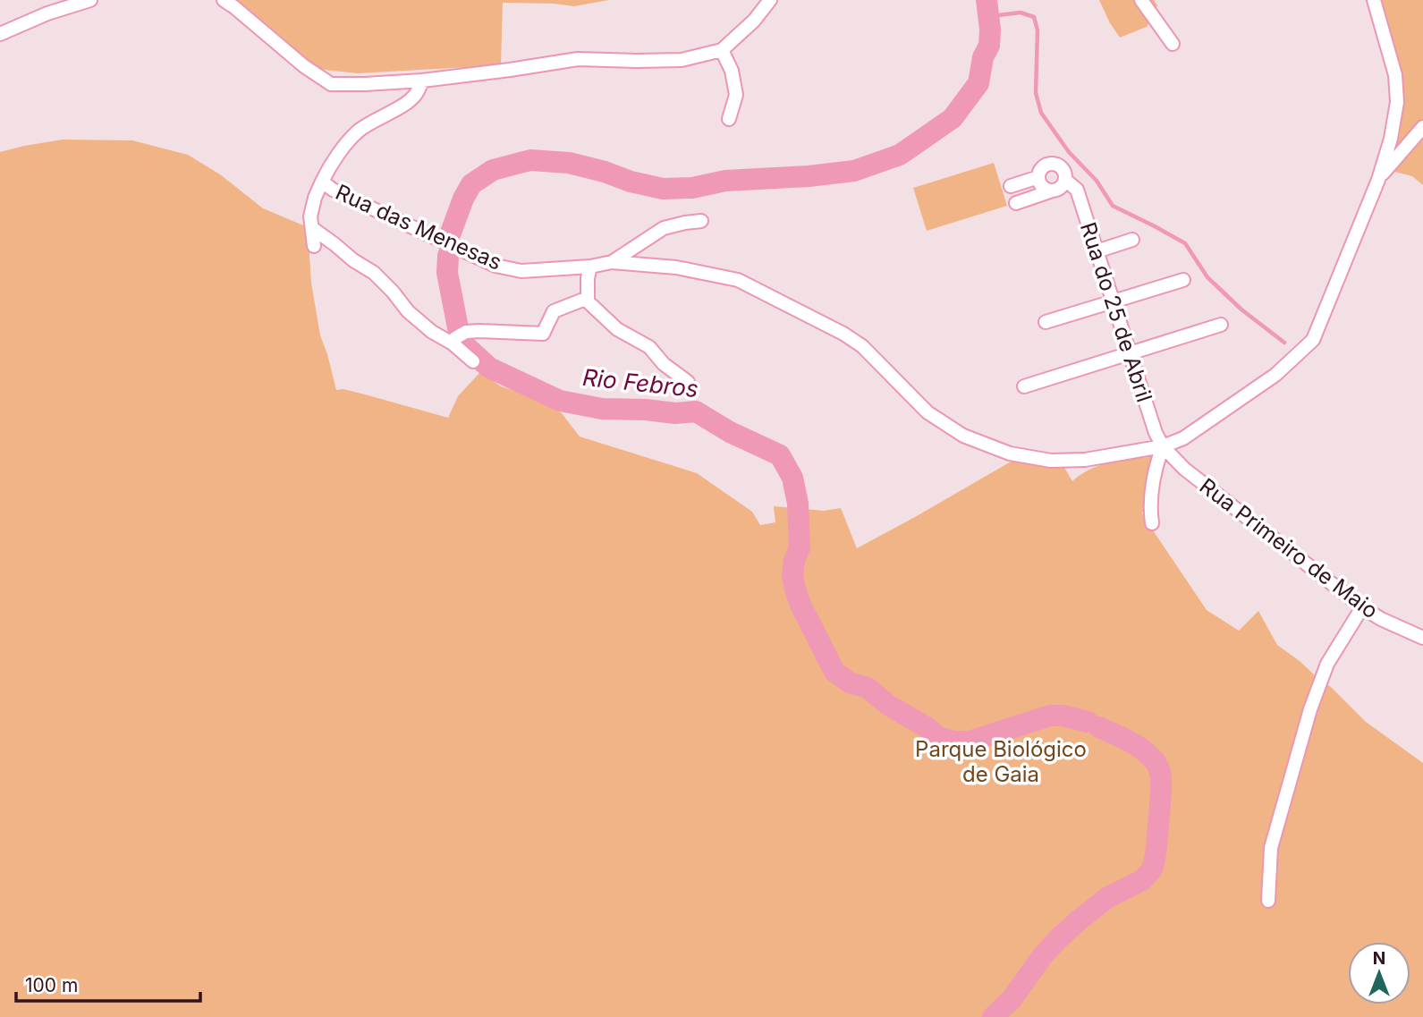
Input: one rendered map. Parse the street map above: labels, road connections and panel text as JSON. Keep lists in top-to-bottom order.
{
  "streets": {
    "street": ["Rua das Menesas", "Rua do 25 de Abril", "Rua Primeiro de Maio"]
  },
  "crossings": [
    ["Rua do 25 de Abril", "Rua Primeiro de Maio"]
  ],
  "water": ["Rio Febros"],
  "parks": ["Parque Biológico de Gaia"],
  "scale_bar": "100 m",
  "north": "top"
}
